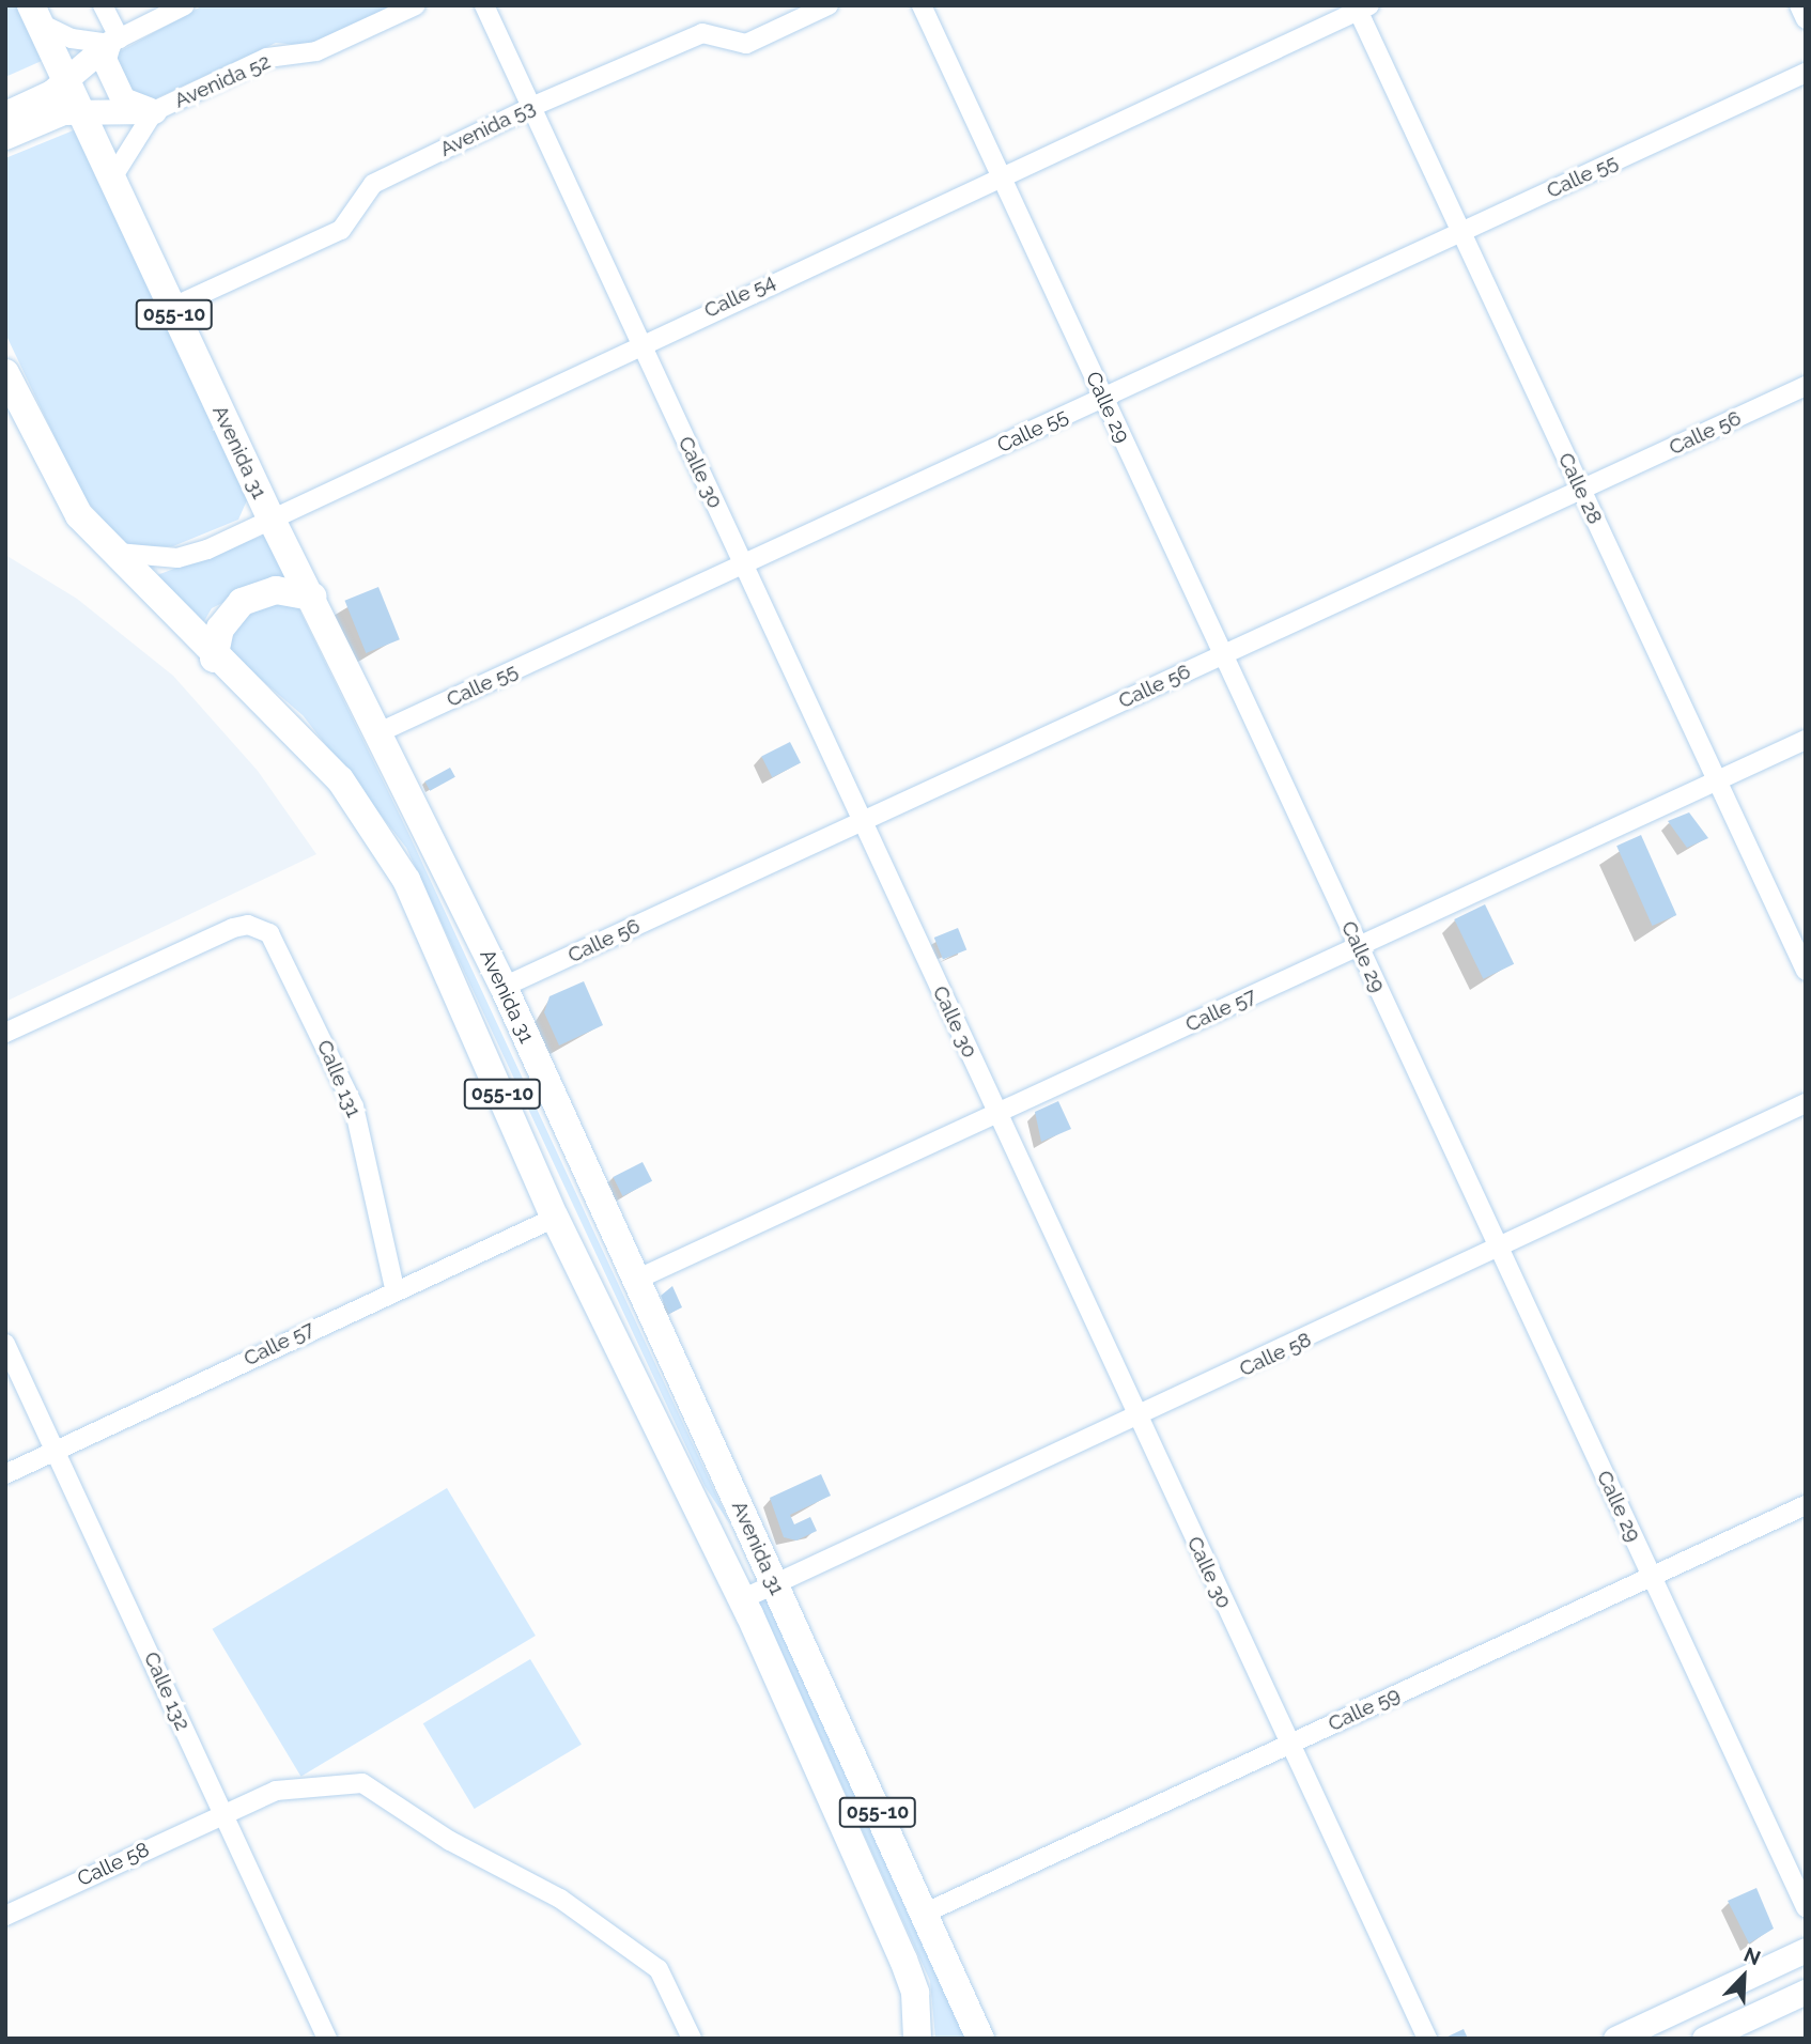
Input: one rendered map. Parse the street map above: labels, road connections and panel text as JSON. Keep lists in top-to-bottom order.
{
  "streets": {
    "highway": ["055-10", "Avenida 31"],
    "main road": ["Avenida 52"],
    "street": [
      "Avenida 53",
      "Calle 55",
      "Calle 54",
      "Calle 29",
      "Calle 56",
      "Calle 30",
      "Calle 28",
      "Calle 57",
      "Calle 131",
      "Calle 58",
      "Calle 132",
      "Calle 59"
    ]
  },
  "crossings": [
    ["Avenida 52", "Avenida 31"],
    ["Avenida 53", "Avenida 31"],
    ["Avenida 53", "Calle 30"],
    ["Calle 55", "Calle 29"],
    ["Calle 55", "Avenida 31"],
    ["Calle 55", "Calle 30"],
    ["Calle 55", "Calle 28"],
    ["Calle 54", "Calle 29"],
    ["Calle 54", "Avenida 31"],
    ["Calle 54", "Calle 30"],
    ["Calle 54", "Calle 28"],
    ["Calle 29", "Calle 56"],
    ["Calle 29", "Calle 57"],
    ["Calle 29", "Calle 58"],
    ["Calle 29", "Calle 59"],
    ["Calle 56", "Avenida 31"],
    ["Calle 56", "Calle 30"],
    ["Calle 56", "Calle 28"],
    ["Avenida 31", "Calle 57"],
    ["Avenida 31", "Calle 58"],
    ["Avenida 31", "Calle 59"],
    ["Calle 30", "Calle 57"],
    ["Calle 30", "Calle 58"],
    ["Calle 30", "Calle 59"],
    ["Calle 28", "Calle 57"],
    ["Calle 57", "Calle 131"],
    ["Calle 57", "Calle 132"],
    ["Calle 58", "Calle 132"]
  ],
  "north": "top right"
}
